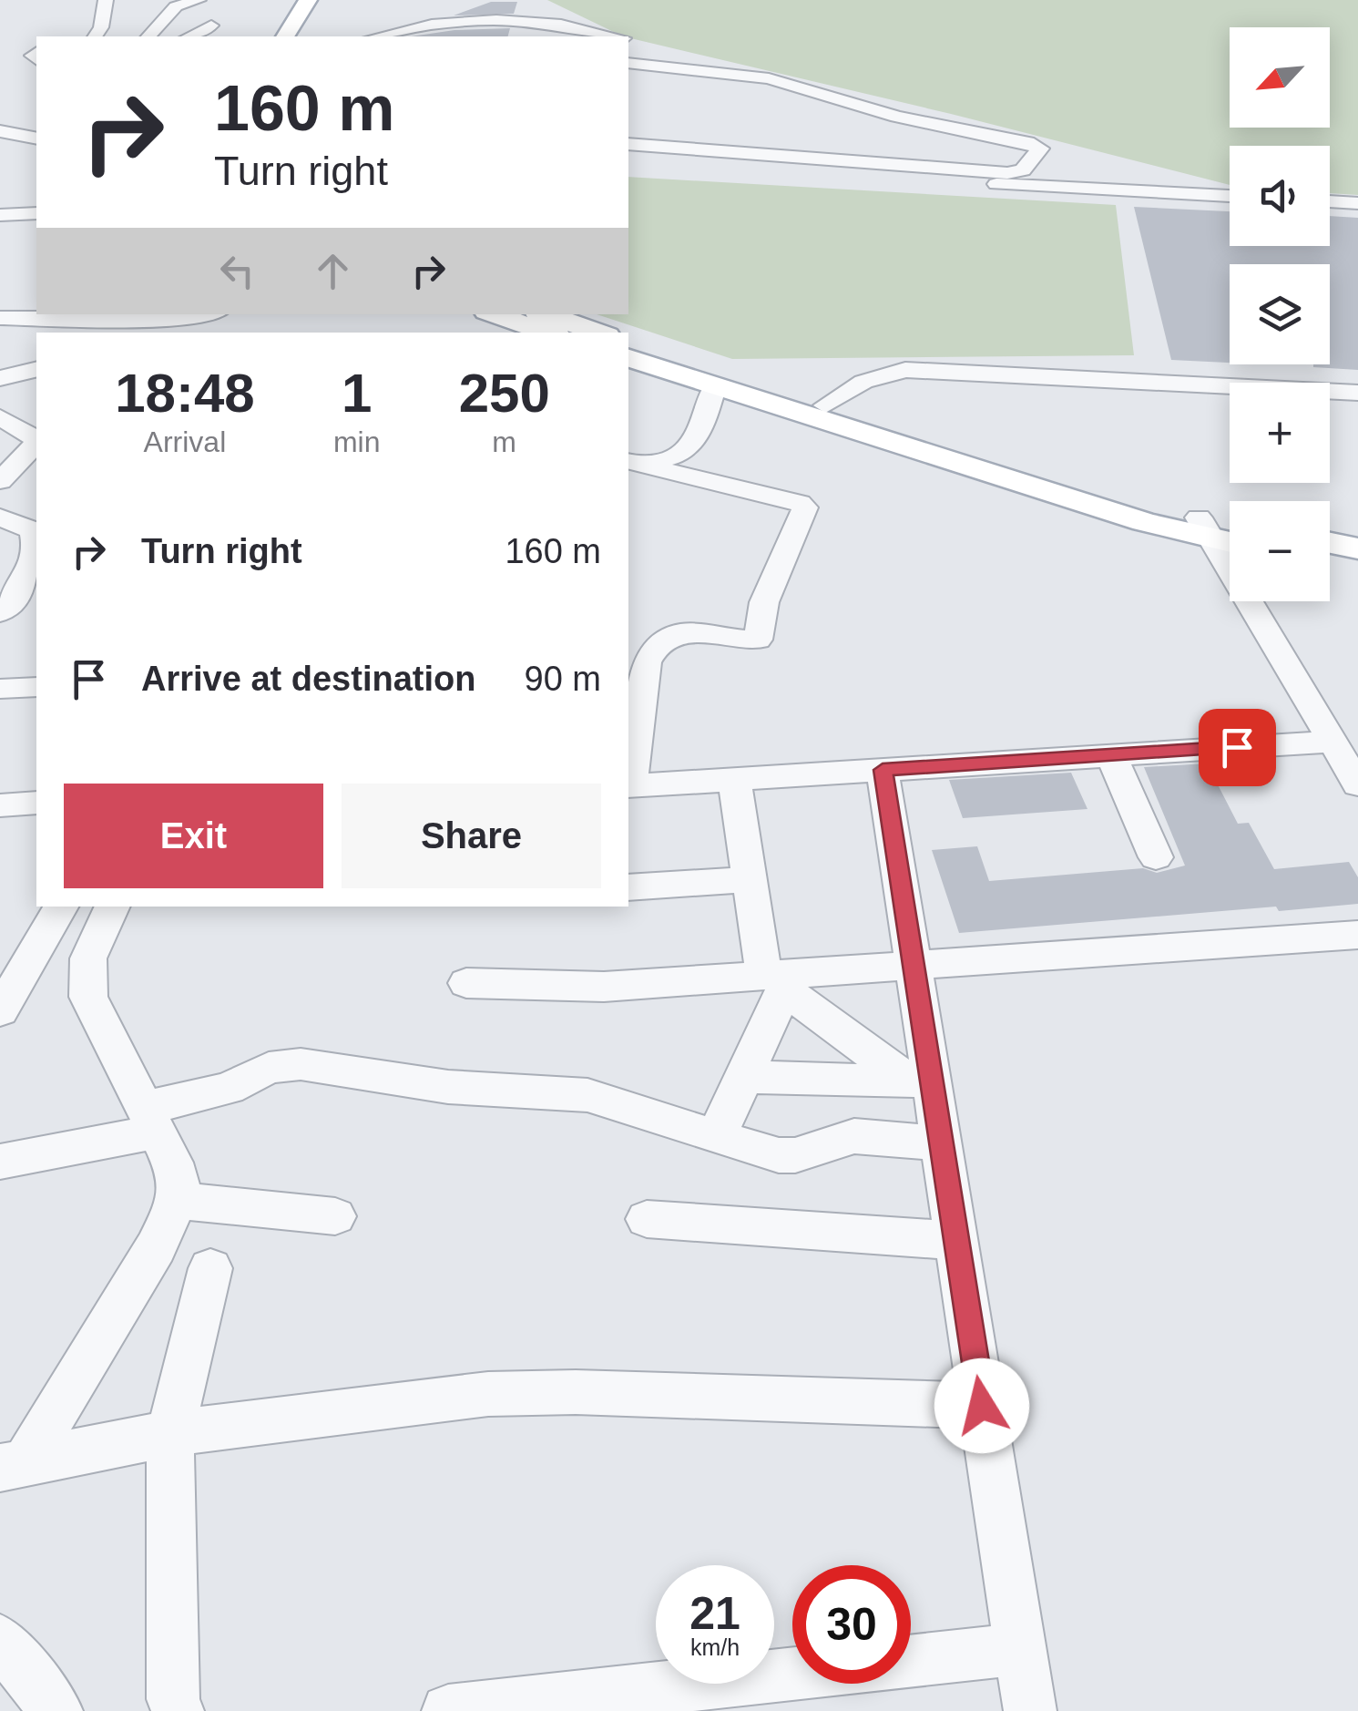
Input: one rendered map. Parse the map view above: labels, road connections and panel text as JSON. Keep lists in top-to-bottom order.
{
  "north": "bottom left",
  "page": {
    "map_buttons": ["+", "−"],
    "turn": ["160 m", "Turn right"],
    "eta": [
      "18:48",
      "Arrival",
      "1",
      "min",
      "250",
      "m"
    ],
    "list": [
      {
        "name": "Turn right",
        "value": "160 m"
      },
      {
        "name": "Arrive at destination",
        "value": "90 m"
      }
    ],
    "buttons": ["Exit", "Share"],
    "speed": "21 km/h",
    "limit": "30"
  }
}
